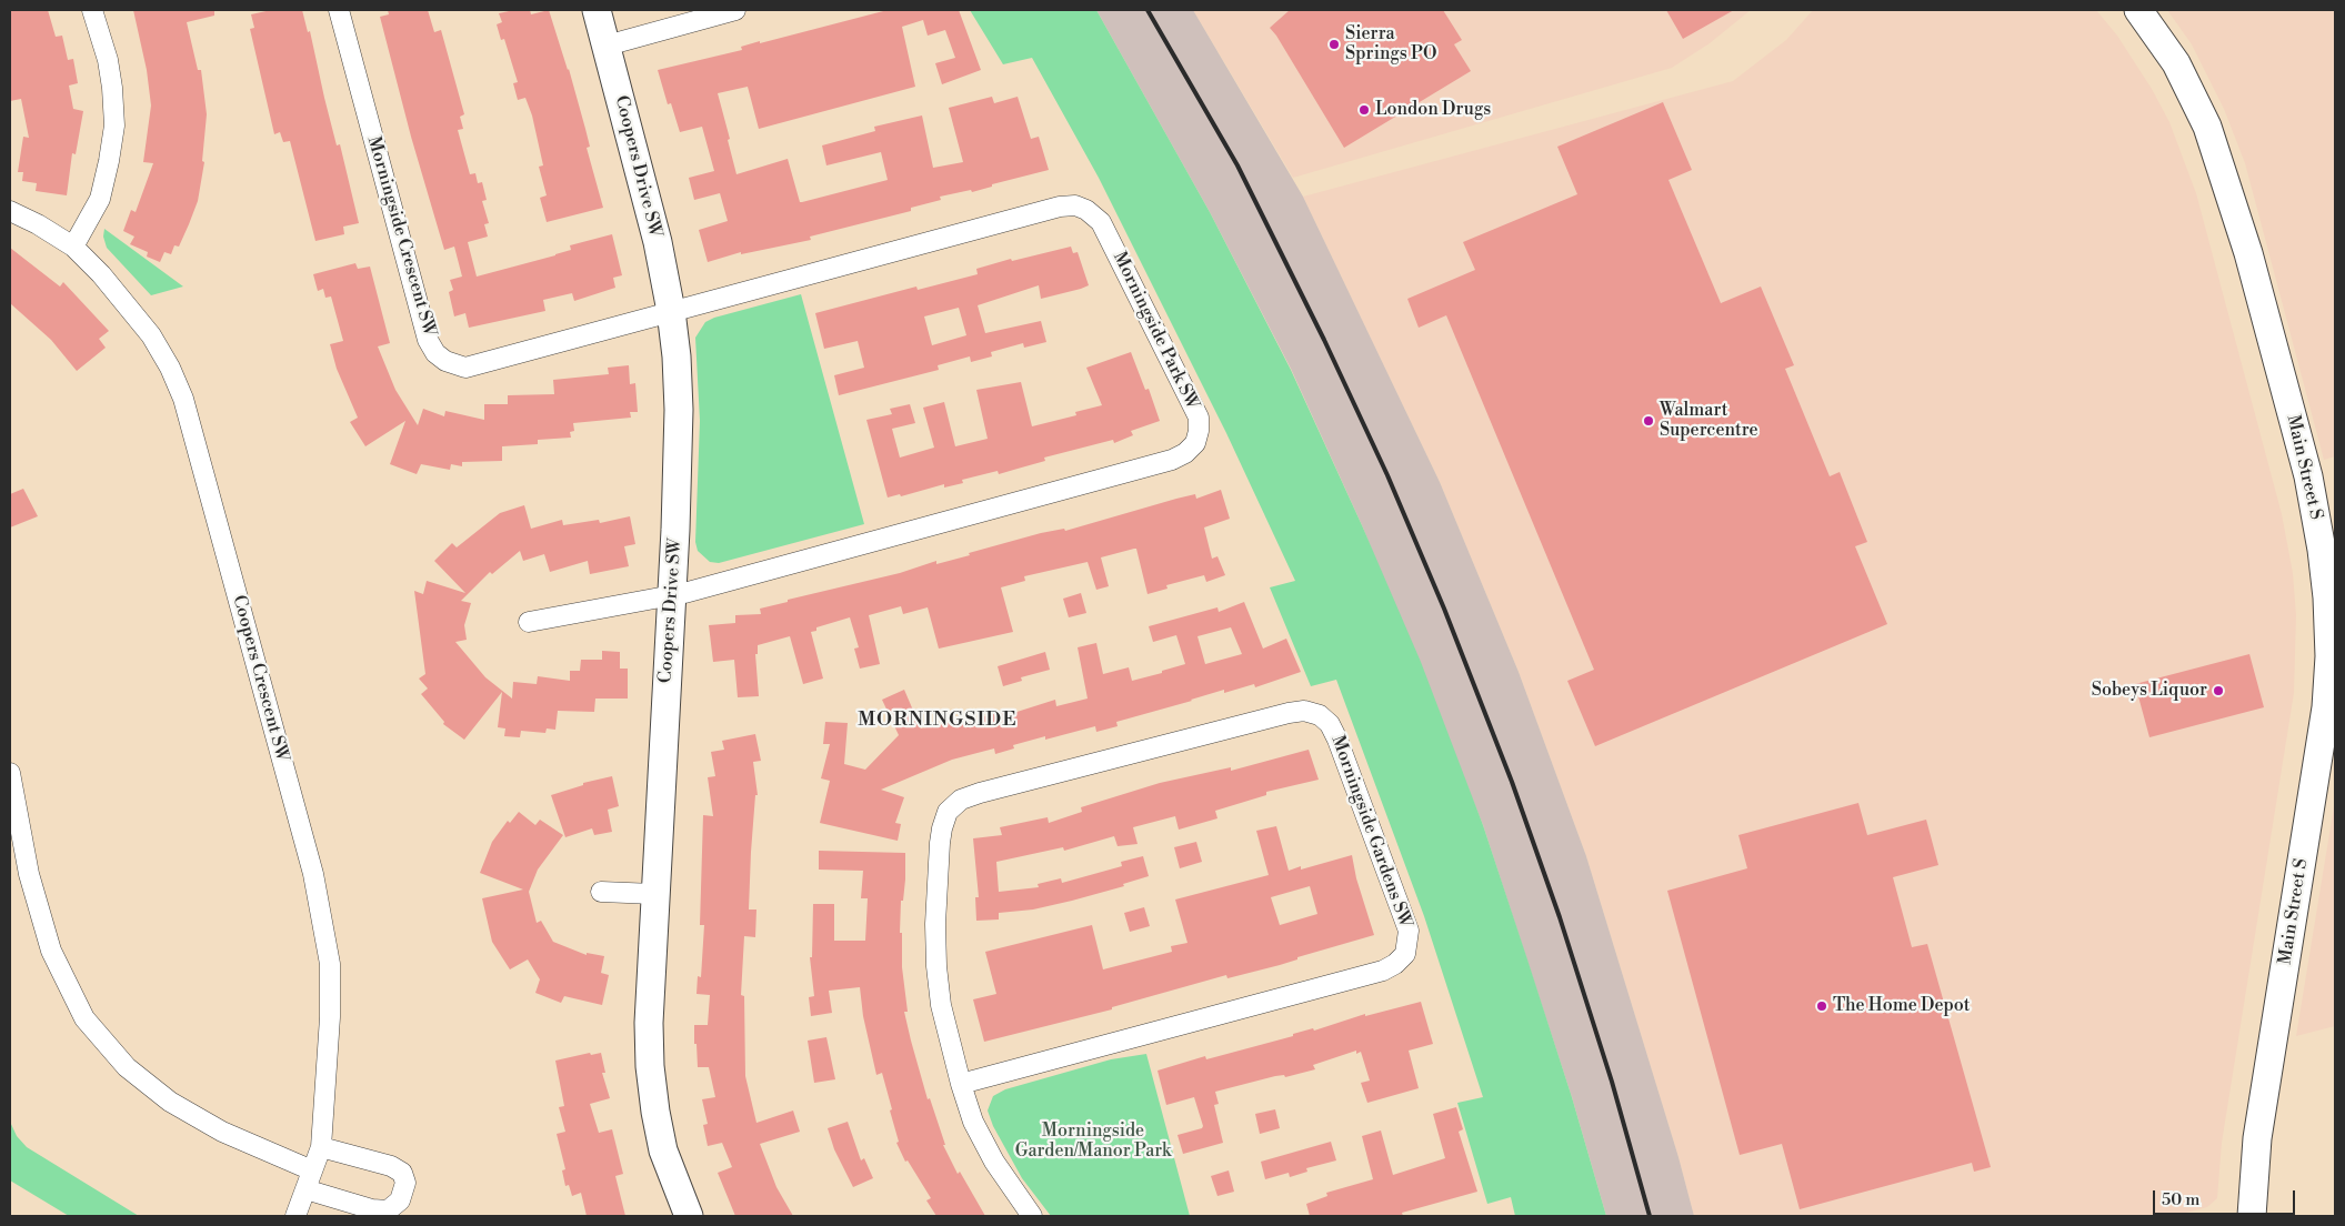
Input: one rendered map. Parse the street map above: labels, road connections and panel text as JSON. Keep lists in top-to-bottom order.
{
  "streets": {
    "main road": ["Coopers Drive SW", "Main Street S"],
    "street": [
      "Morningside Crescent SW",
      "Morningside Park SW",
      "Coopers Crescent SW",
      "Morningside Gardens SW"
    ]
  },
  "crossings": [
    ["Coopers Drive SW", "Morningside Crescent SW"],
    ["Coopers Drive SW", "Morningside Park SW"],
    ["Morningside Crescent SW", "Morningside Park SW"]
  ],
  "districts": ["MORNINGSIDE"],
  "parks": ["Morningside Garden/Manor Park"],
  "places": [
    "Sierra Springs PO",
    "London Drugs",
    "Walmart Supercentre",
    "Sobeys Liquor",
    "The Home Depot"
  ],
  "scale_bar": "50 m"
}
